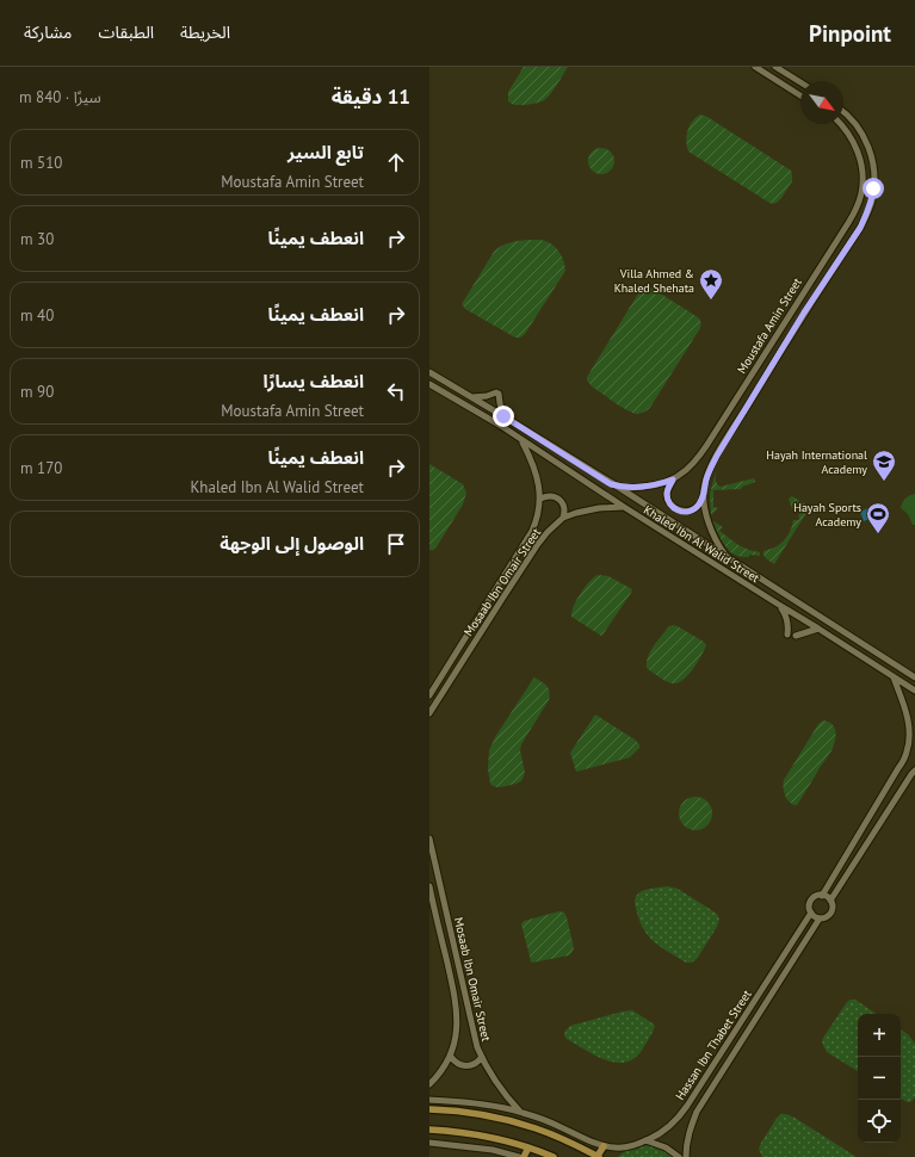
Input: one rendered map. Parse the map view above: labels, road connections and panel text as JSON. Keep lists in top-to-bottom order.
{
  "streets": {
    "street": [
      "Moustafa Amin Street",
      "Khaled Ibn Al Walid Street",
      "Mosaab Ibn Omair Street",
      "Hassan Ibn Thabet Street"
    ]
  },
  "crossings": [
    ["Moustafa Amin Street", "Khaled Ibn Al Walid Street"],
    ["Khaled Ibn Al Walid Street", "Mosaab Ibn Omair Street"]
  ],
  "places": {
    "place": ["Villa Ahmed & Khaled Shehata"],
    "school or university": ["Hayah International Academy"],
    "sports": ["Hayah Sports Academy"]
  },
  "north": "bottom right",
  "page": {
    "header": "Pinpoint",
    "nav": ["الخريطة", "الطبقات", "مشاركة"],
    "heading": ["11 دقيقة", "سيرًا · 840 m"],
    "list": [
      ["تابع السير", "Moustafa Amin Street", "510 m"],
      ["انعطف يمينًا", "30 m"],
      ["انعطف يمينًا", "40 m"],
      ["انعطف يسارًا", "Moustafa Amin Street", "90 m"],
      ["انعطف يمينًا", "Khaled Ibn Al Walid Street", "170 m"],
      "الوصول إلى الوجهة"
    ],
    "map_buttons": ["+", "−"]
  }
}
